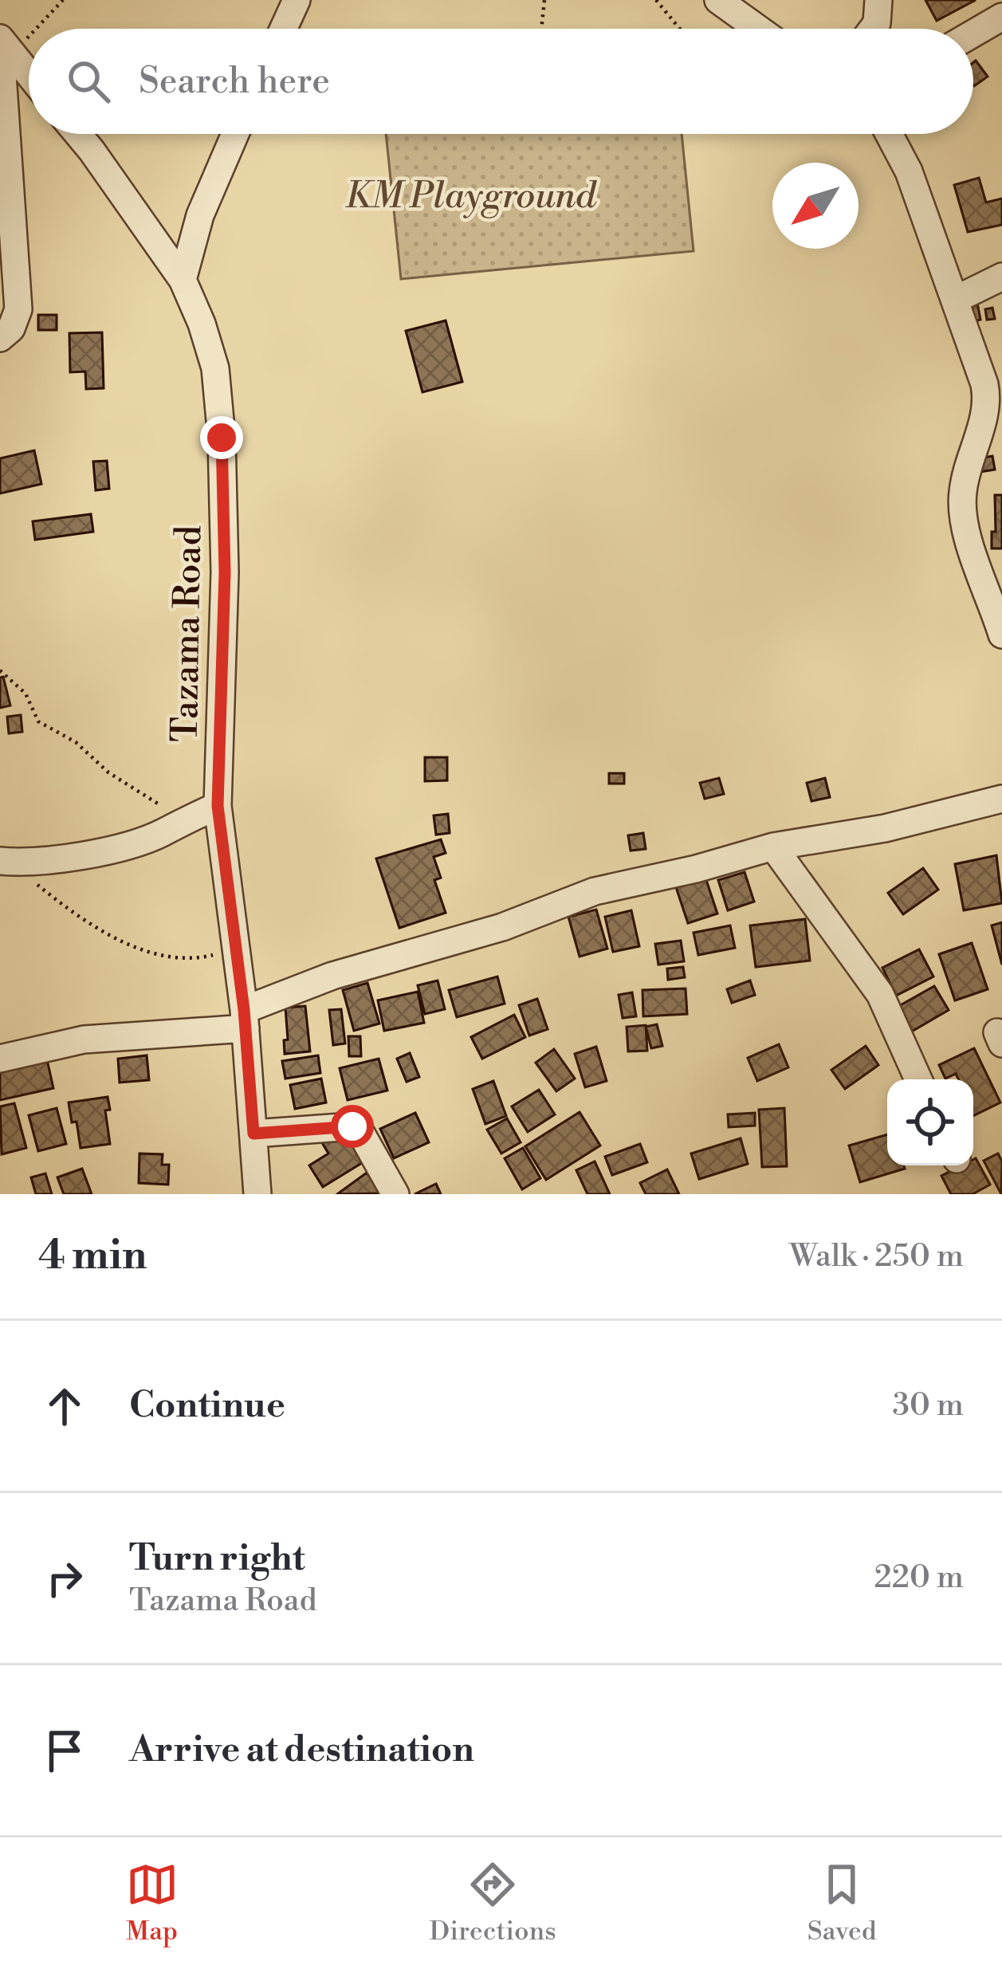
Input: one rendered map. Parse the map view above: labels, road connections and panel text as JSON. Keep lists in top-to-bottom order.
{
  "streets": {
    "street": ["Tazama Road"]
  },
  "parks": ["KM Playground"],
  "north": "bottom left",
  "page": {
    "search": "Search here",
    "heading": ["4 min", "Walk · 250 m"],
    "list": [
      ["Continue", "30 m"],
      ["Turn right", "Tazama Road", "220 m"],
      "Arrive at destination"
    ],
    "nav": ["Map", "Directions", "Saved"]
  }
}
